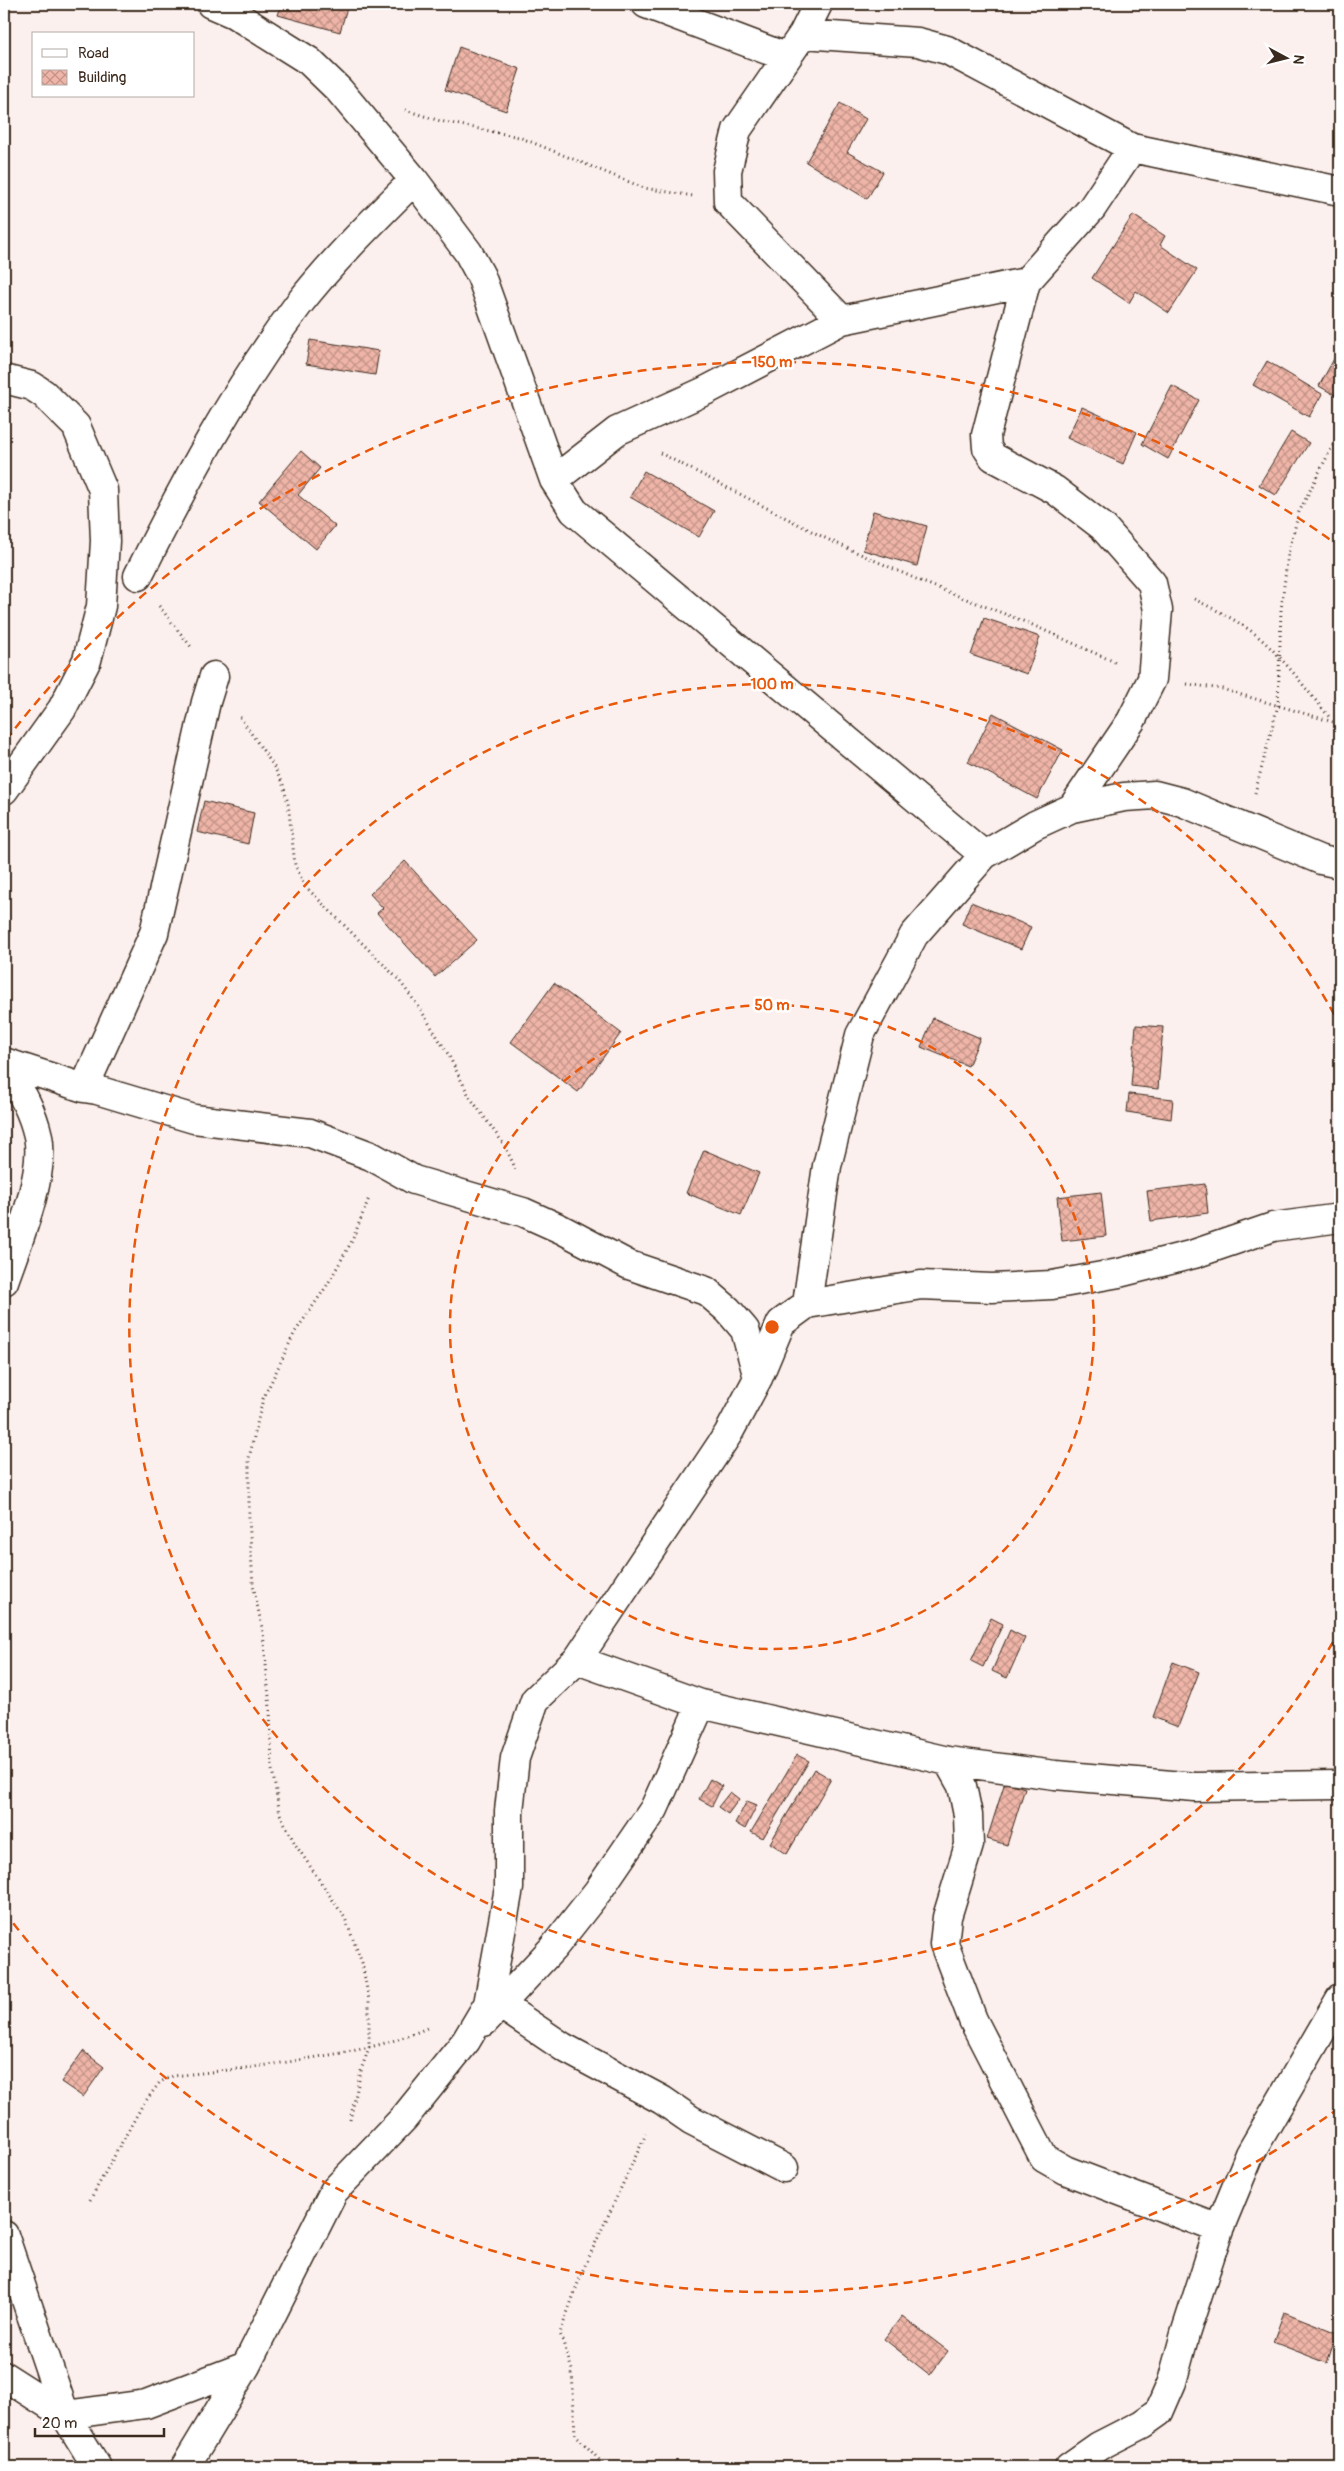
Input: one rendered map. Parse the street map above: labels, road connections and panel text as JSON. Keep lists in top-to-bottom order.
{
  "legend": ["Road", "Building"],
  "scale_bar": "20 m",
  "north": "right",
  "rings": ["150 m", "100 m", "50 m"]
}
